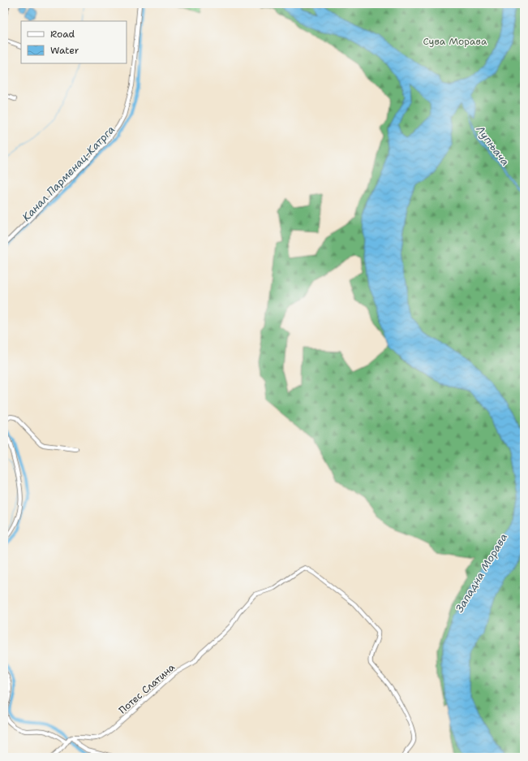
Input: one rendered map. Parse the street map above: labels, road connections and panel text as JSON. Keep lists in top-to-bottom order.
{
  "streets": {
    "street": ["Потес Слатина"]
  },
  "water": ["Лупњача", "Канал Парменац-Катрга", "Западна Морава"],
  "parks": ["Сува Морава"],
  "legend": ["Road", "Water"]
}
